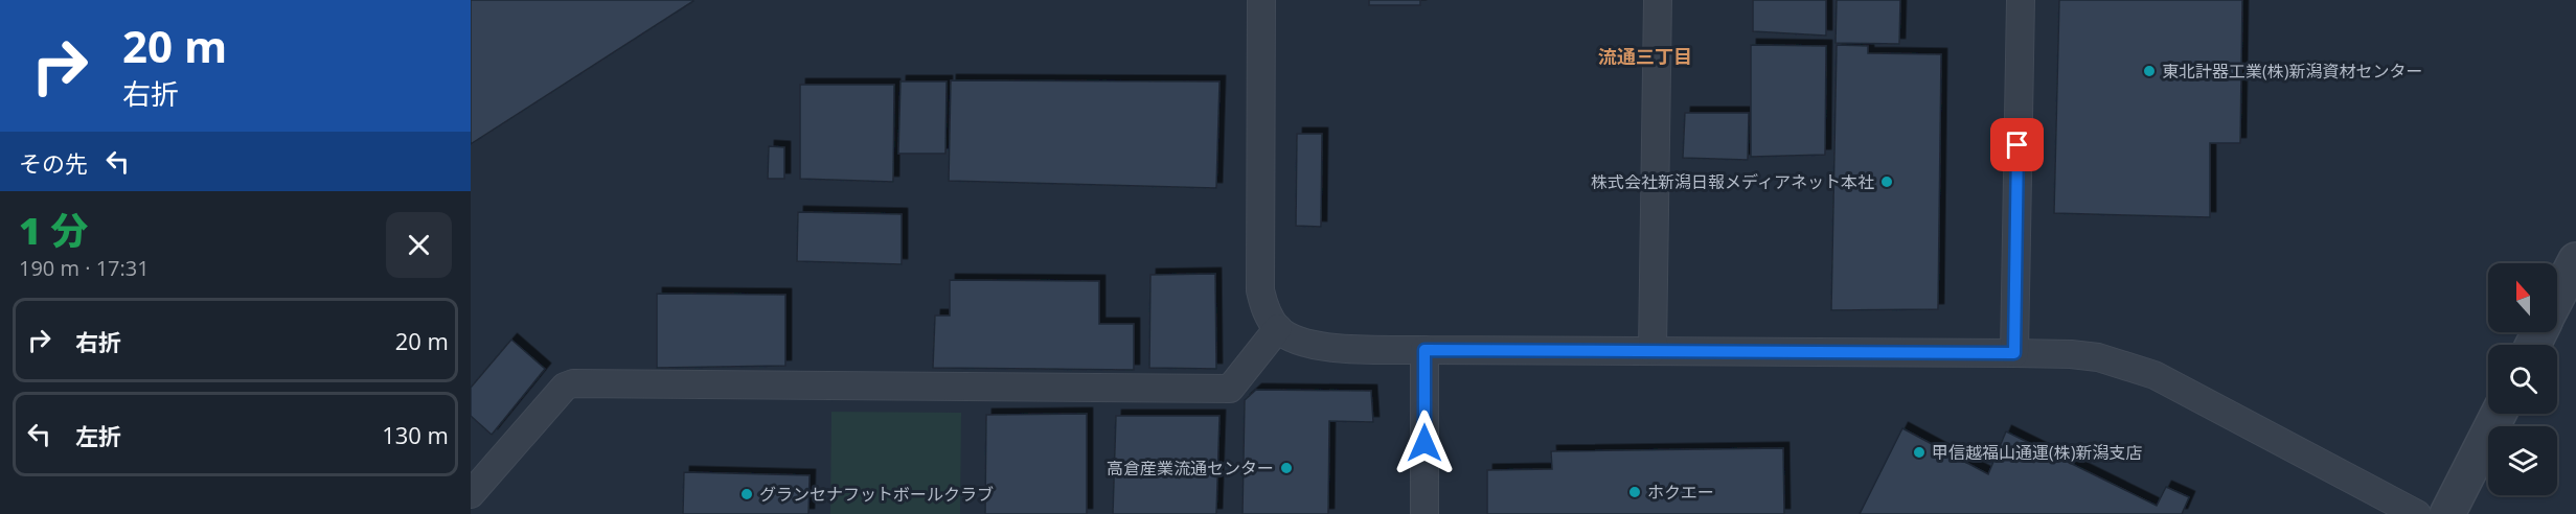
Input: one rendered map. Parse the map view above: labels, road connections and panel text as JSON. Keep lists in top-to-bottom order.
{
  "districts": ["流通三丁目"],
  "places": [
    "東北計器工業(株)新潟資材センター",
    "株式会社新潟日報メディアネット本社",
    "甲信越福山通運(株)新潟支店",
    "高倉産業流通センター",
    "ホクエー",
    "グランセナフットボールクラブ"
  ],
  "north": "top",
  "page": {
    "turn": ["20 m", "右折"],
    "then": "その先",
    "heading": ["1 分", "190 m · 17:31"],
    "list": [
      {
        "name": "右折",
        "value": "20 m"
      },
      {
        "name": "左折",
        "value": "130 m"
      }
    ]
  }
}
